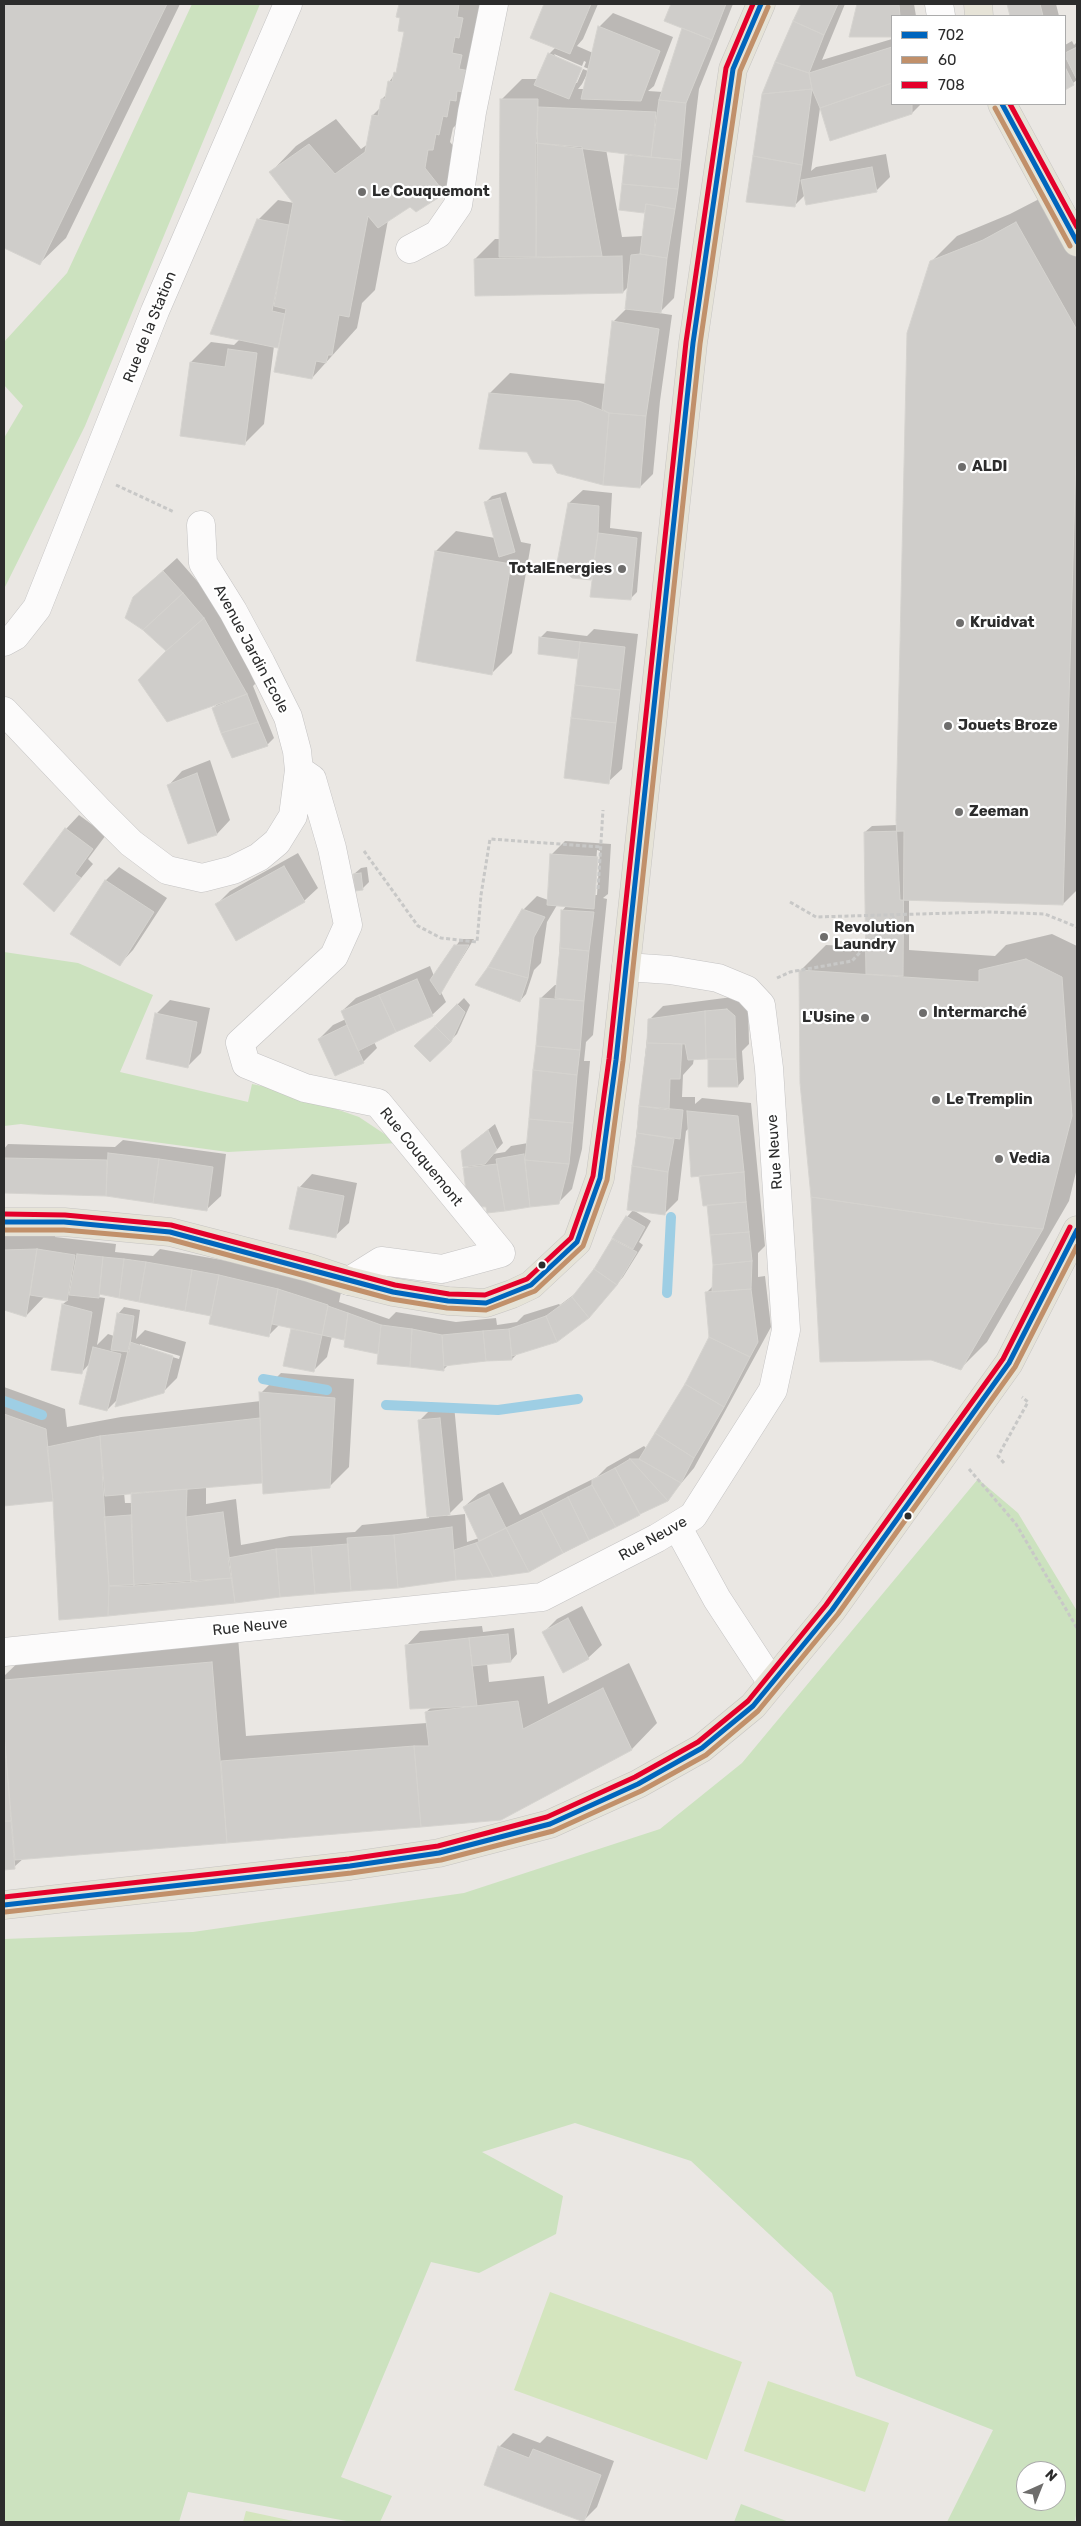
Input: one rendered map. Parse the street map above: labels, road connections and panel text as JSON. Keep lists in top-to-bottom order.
{
  "streets": {
    "street": [
      "Rue de la Station",
      "Avenue Jardin Ecole",
      "Rue Neuve",
      "Rue Couquemont"
    ]
  },
  "crossings": [
    ["Avenue Jardin Ecole", "Rue Couquemont"]
  ],
  "places": [
    "Le Couquemont",
    "ALDI",
    "TotalEnergies",
    "Kruidvat",
    "Jouets Broze",
    "Zeeman",
    "Revolution Laundry",
    "Intermarché",
    "L'Usine",
    "Le Tremplin",
    "Vedia"
  ],
  "lines": ["transit line 702", "transit line 708", "transit line 60"],
  "legend": ["702", "60", "708"],
  "north": "top right"
}
